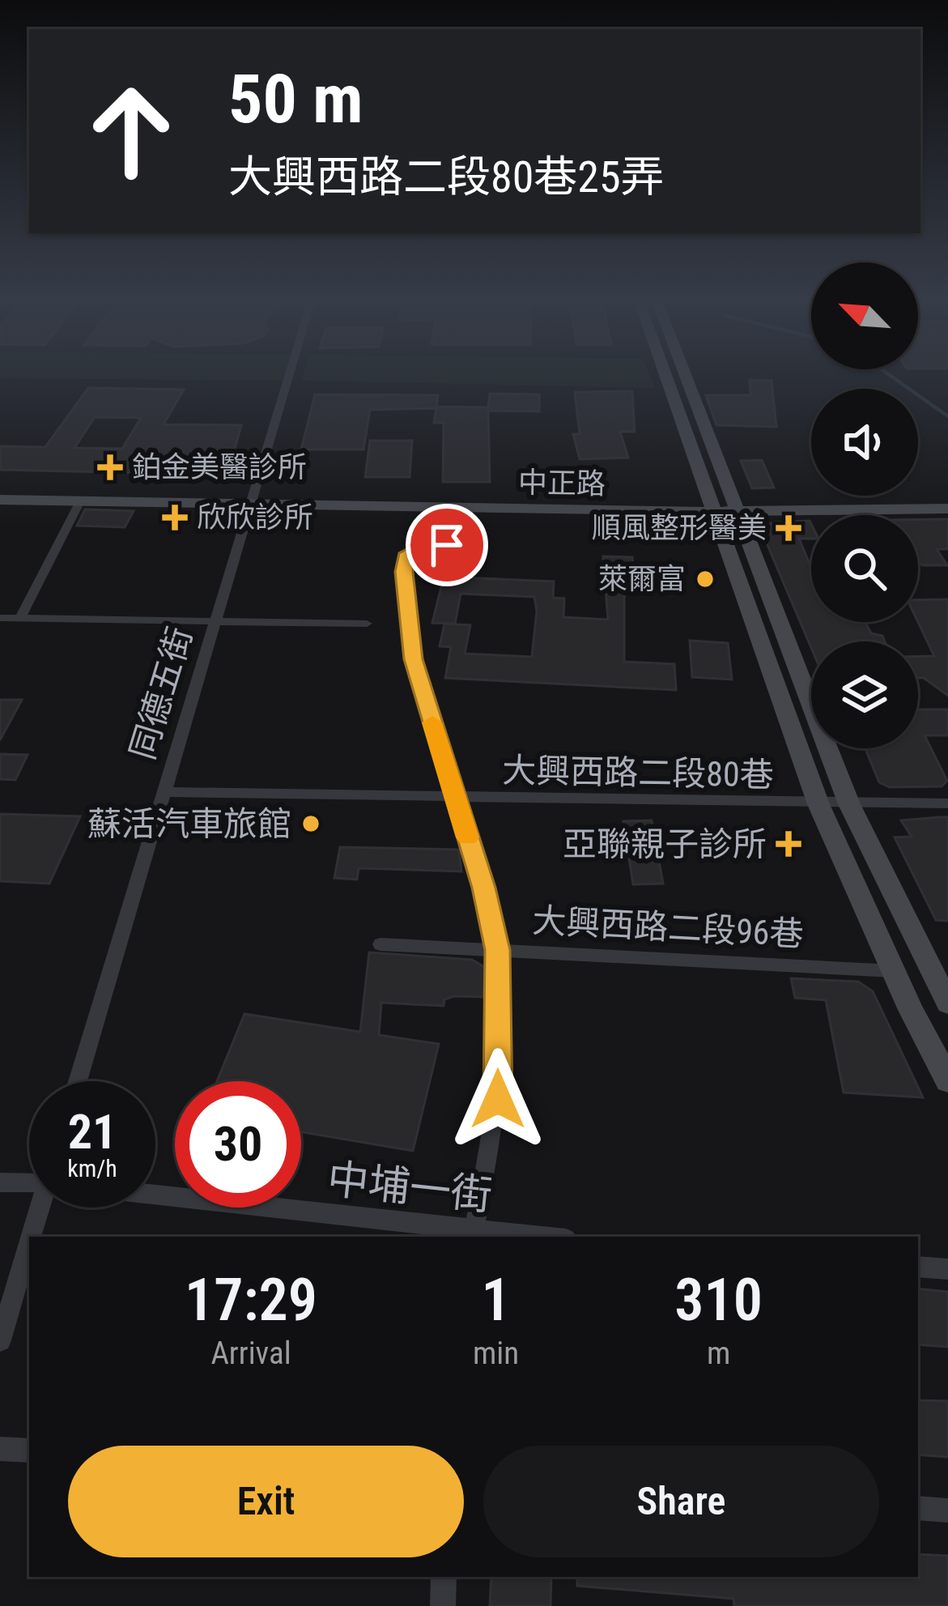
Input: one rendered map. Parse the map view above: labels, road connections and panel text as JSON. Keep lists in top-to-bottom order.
{
  "streets": {
    "street": [
      "中正路",
      "同德五街",
      "大興西路二段80巷",
      "大興西路二段96巷",
      "中埔一街"
    ]
  },
  "crossings": [
    ["中正路", "同德五街"],
    ["同德五街", "大興西路二段80巷"]
  ],
  "places": {
    "health": [
      "鉑金美醫診所",
      "欣欣診所",
      "順風整形醫美",
      "亞聯親子診所"
    ],
    "other": ["萊爾富", "蘇活汽車旅館"]
  },
  "north": "top left",
  "page": {
    "turn": ["50 m", "大興西路二段80巷25弄"],
    "speed": "21 km/h",
    "limit": "30",
    "eta": [
      "17:29",
      "Arrival",
      "1",
      "min",
      "310",
      "m"
    ],
    "buttons": ["Exit", "Share"]
  }
}
